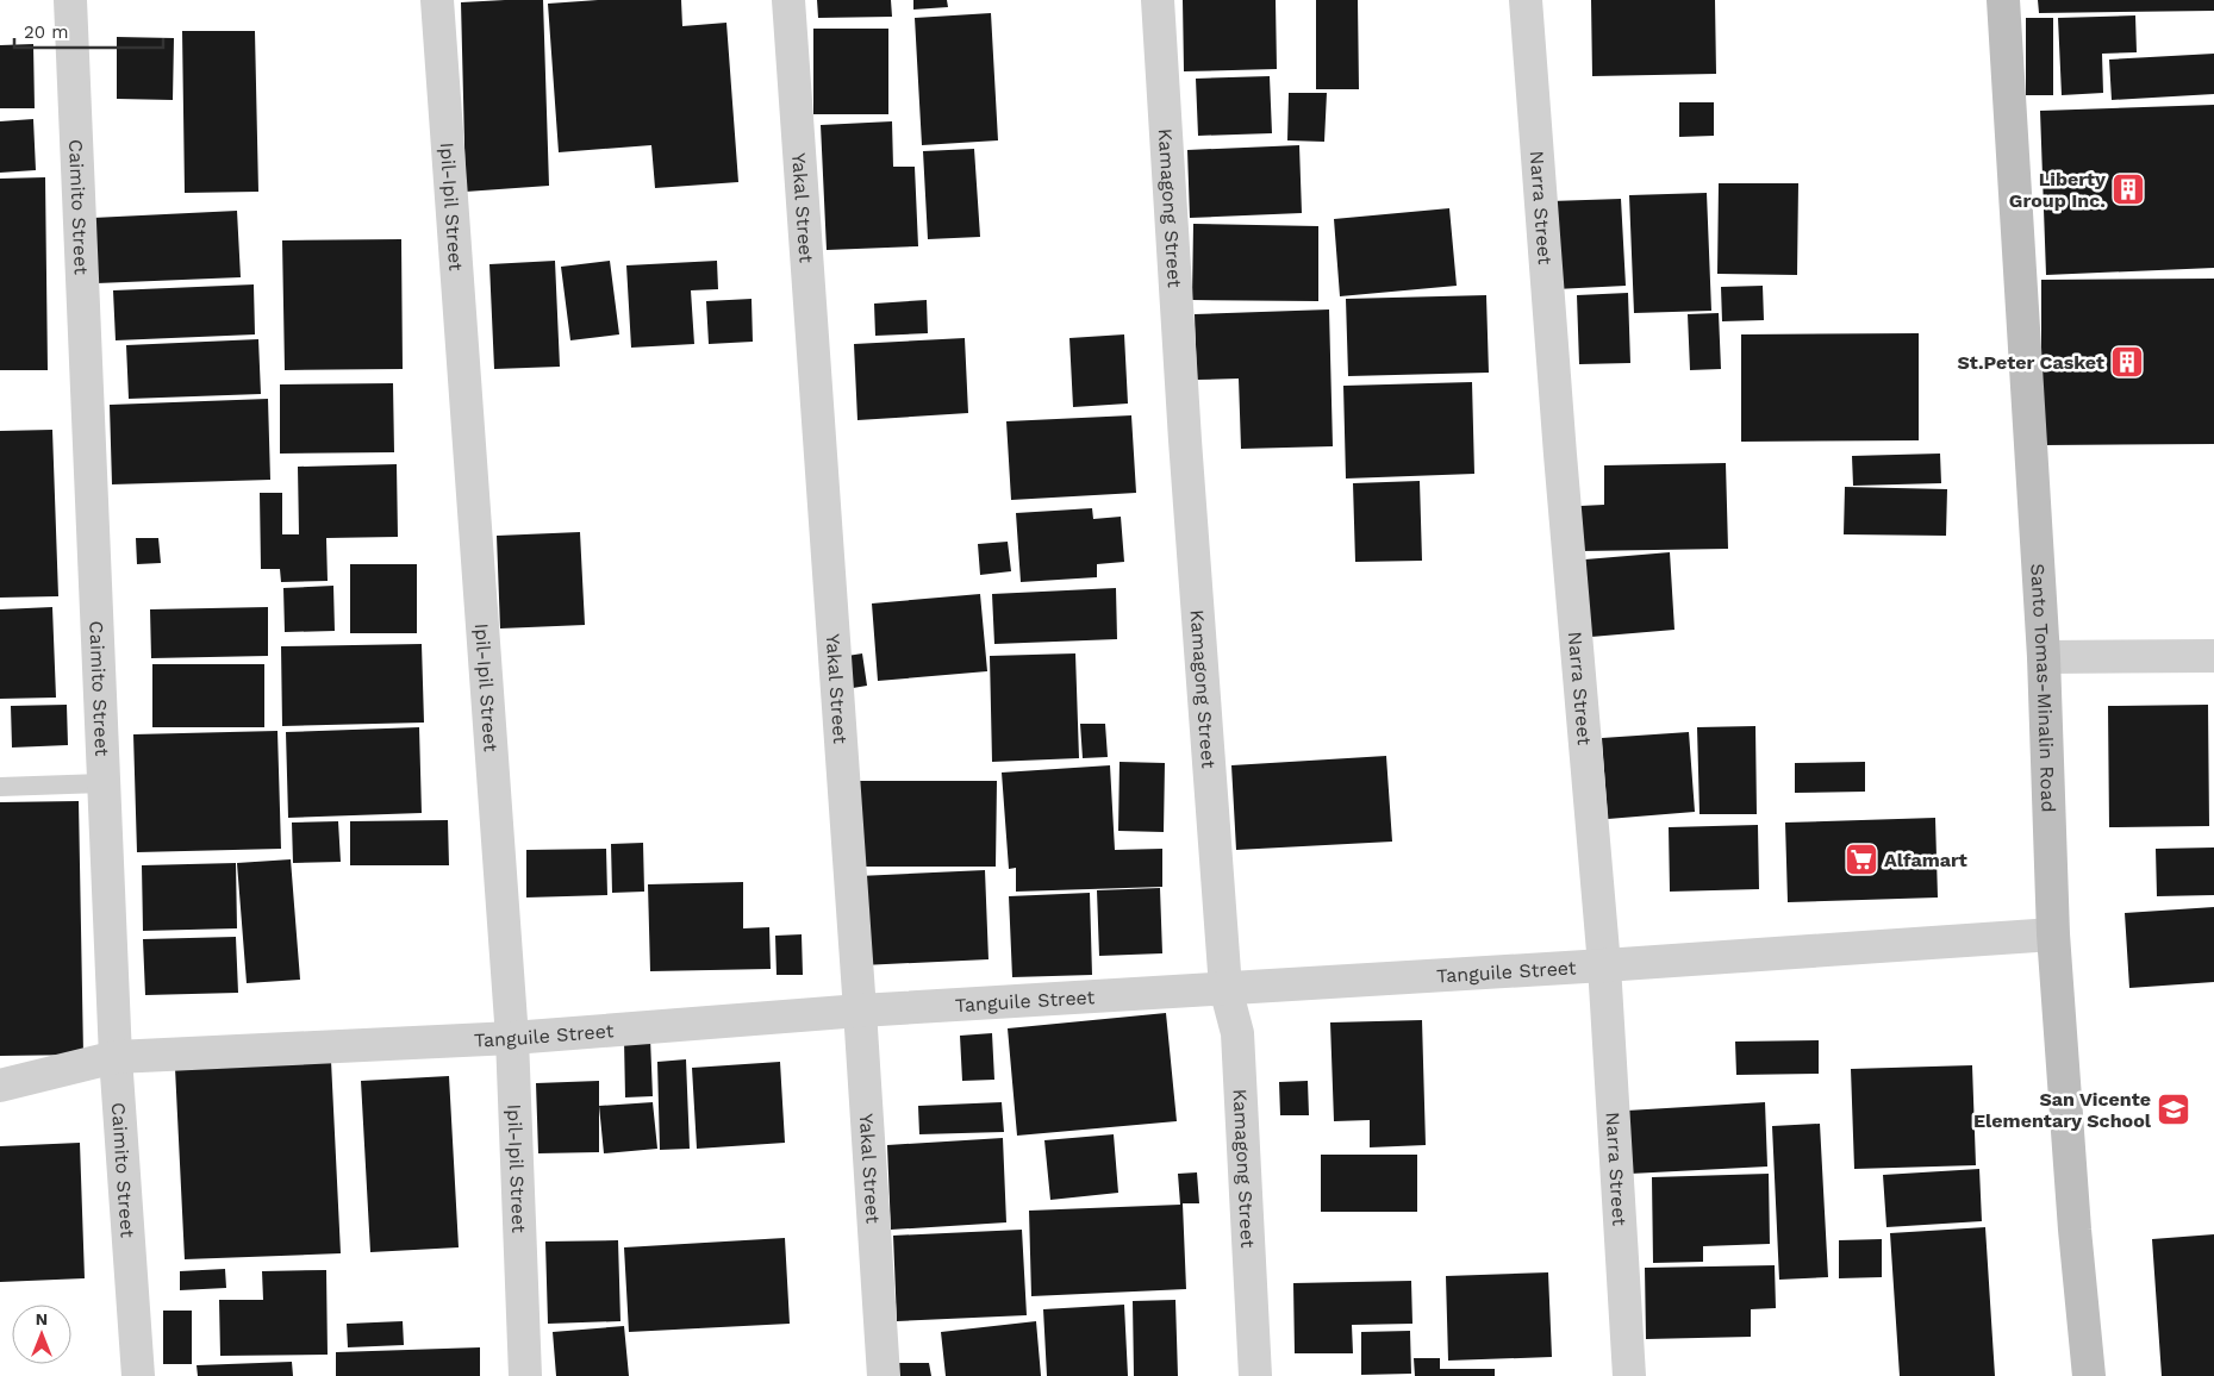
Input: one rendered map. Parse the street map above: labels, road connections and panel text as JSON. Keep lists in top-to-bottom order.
{
  "streets": {
    "main road": ["Santo Tomas-Minalin Road"],
    "street": [
      "Caimito Street",
      "Ipil-Ipil Street",
      "Yakal Street",
      "Narra Street",
      "Kamagong Street",
      "Tanguile Street"
    ]
  },
  "crossings": [
    ["Caimito Street", "Tanguile Street"],
    ["Ipil-Ipil Street", "Tanguile Street"],
    ["Yakal Street", "Tanguile Street"],
    ["Narra Street", "Tanguile Street"],
    ["Kamagong Street", "Tanguile Street"],
    ["Santo Tomas-Minalin Road", "Tanguile Street"]
  ],
  "places": {
    "building": ["Liberty Group Inc.", "St.Peter Casket"],
    "supermarket": ["Alfamart"],
    "school or university": ["San Vicente Elementary School"]
  },
  "scale_bar": "20 m",
  "north": "top"
}
